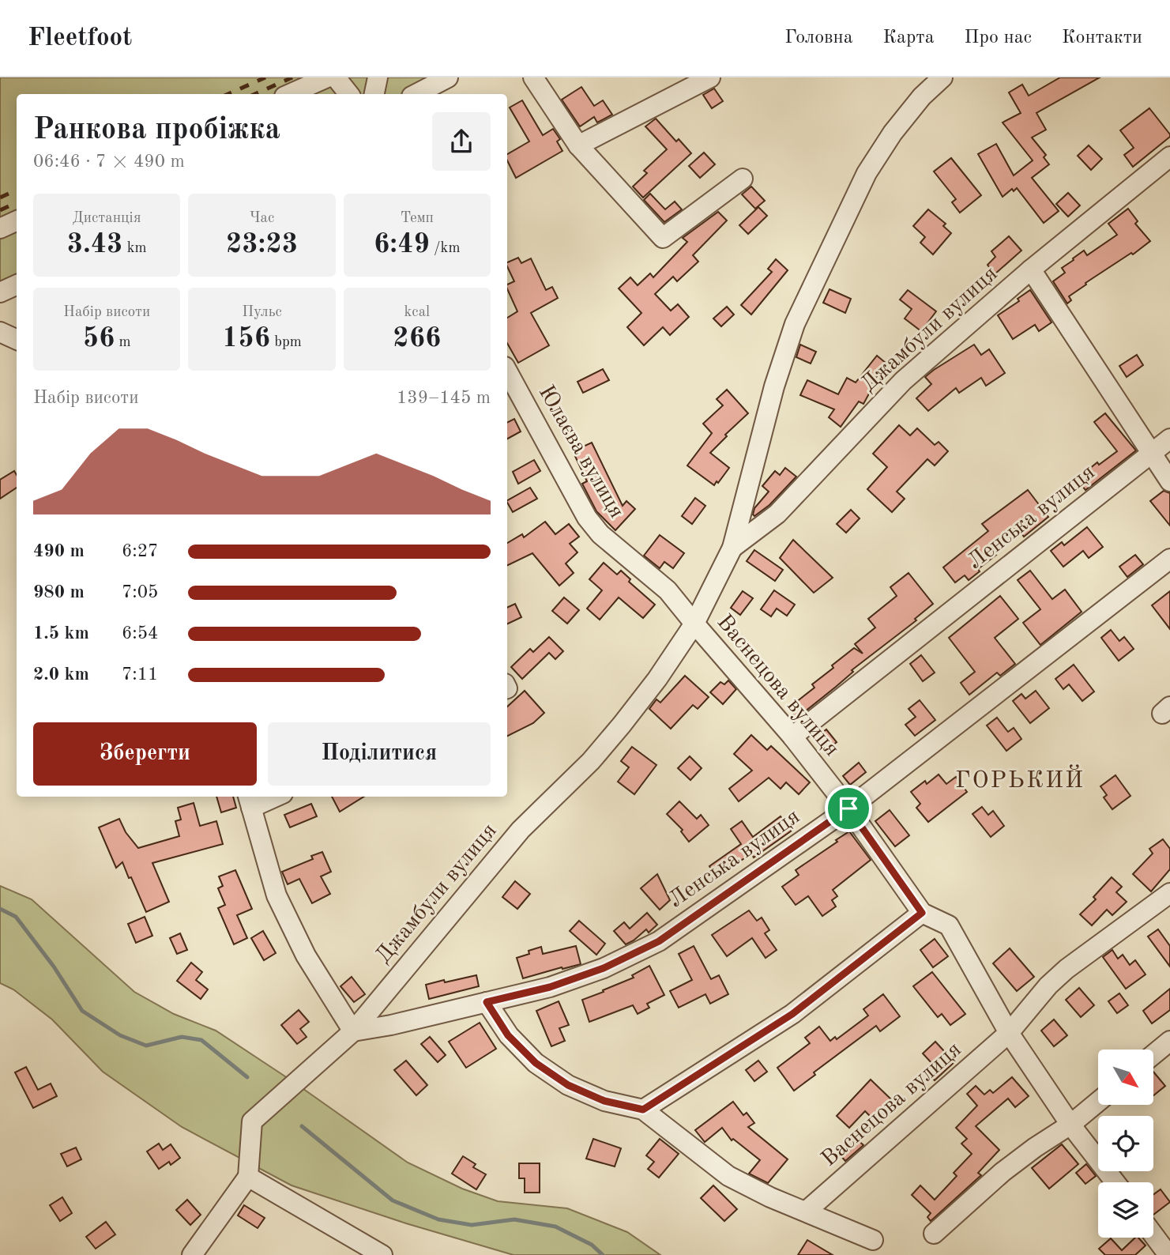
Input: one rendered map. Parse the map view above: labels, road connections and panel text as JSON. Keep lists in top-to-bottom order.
{
  "streets": {
    "street": [
      "Джамбули вулиця",
      "Юлаєва вулиця",
      "Ленська вулиця",
      "Васнецова вулиця"
    ]
  },
  "crossings": [
    ["Джамбули вулиця", "Юлаєва вулиця"],
    ["Джамбули вулиця", "Ленська вулиця"],
    ["Джамбули вулиця", "Васнецова вулиця"],
    ["Юлаєва вулиця", "Васнецова вулиця"],
    ["Ленська вулиця", "Васнецова вулиця"]
  ],
  "districts": ["ГОРЬКИЙ"],
  "north": "bottom right",
  "page": {
    "header": "Fleetfoot",
    "nav": [
      "Головна",
      "Карта",
      "Про нас",
      "Контакти"
    ],
    "heading": ["Ранкова пробіжка", "06:46 · 7 × 490 m"],
    "stats": [
      ["Дистанція", "3.43 km"],
      ["Час", "23:23"],
      ["Темп", "6:49 /km"],
      ["Набір висоти", "56 m"],
      ["Пульс", "156 bpm"],
      ["kcal", "266"]
    ],
    "chart": ["Набір висоти", "139–145 m"],
    "list": [
      {
        "name": "490 m",
        "note": "6:27"
      },
      {
        "name": "980 m",
        "note": "7:05"
      },
      {
        "name": "1.5 km",
        "note": "6:54"
      },
      {
        "name": "2.0 km",
        "note": "7:11"
      }
    ],
    "buttons": ["Зберегти", "Поділитися"]
  }
}
